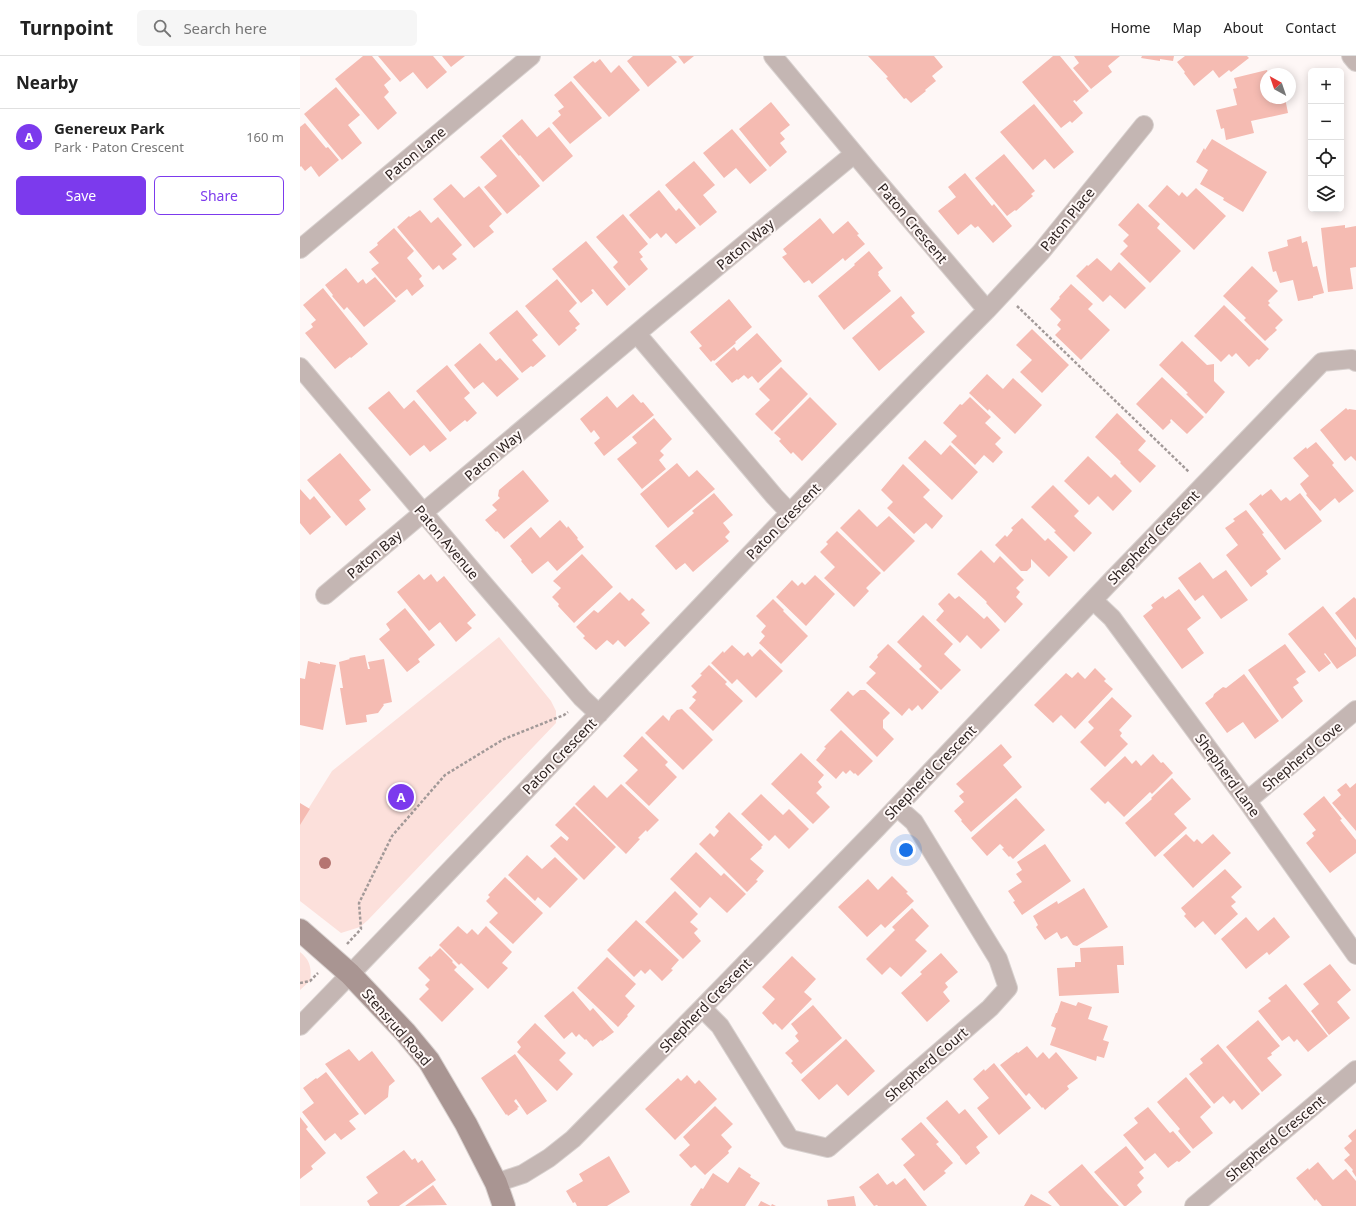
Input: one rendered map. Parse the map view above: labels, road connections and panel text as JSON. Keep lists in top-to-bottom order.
{
  "streets": {
    "street": [
      "Paton Lane",
      "Paton Place",
      "Paton Crescent",
      "Paton Way",
      "Shepherd Crescent",
      "Paton Avenue",
      "Paton Bay",
      "Shepherd Cove",
      "Shepherd Lane",
      "Stensrud Road",
      "Shepherd Court"
    ]
  },
  "crossings": [
    ["Paton Place", "Paton Crescent"],
    ["Paton Crescent", "Paton Way"],
    ["Paton Crescent", "Paton Avenue"],
    ["Paton Crescent", "Stensrud Road"],
    ["Paton Way", "Paton Avenue"],
    ["Paton Way", "Paton Bay"],
    ["Shepherd Crescent", "Shepherd Lane"],
    ["Shepherd Crescent", "Stensrud Road"],
    ["Shepherd Crescent", "Shepherd Court"],
    ["Paton Avenue", "Paton Bay"],
    ["Shepherd Cove", "Shepherd Lane"]
  ],
  "north": "top left",
  "page": {
    "header": "Turnpoint",
    "search": "Search here",
    "nav": [
      "Home",
      "Map",
      "About",
      "Contact"
    ],
    "heading": "Nearby",
    "map_buttons": ["+", "−"],
    "list": [
      {
        "mark": "A",
        "name": "Genereux Park",
        "note": "Park · Paton Crescent",
        "value": "160 m"
      }
    ],
    "buttons": ["Save", "Share"],
    "pins": "A"
  }
}
